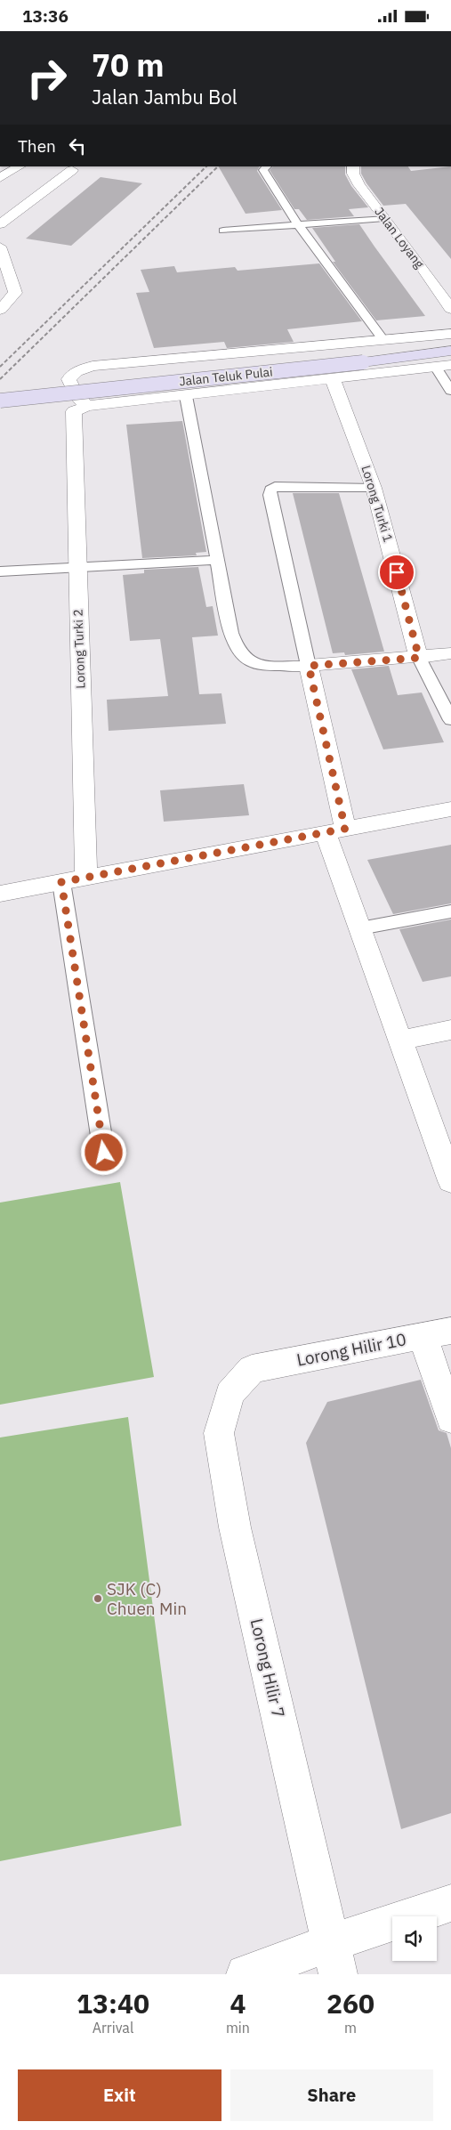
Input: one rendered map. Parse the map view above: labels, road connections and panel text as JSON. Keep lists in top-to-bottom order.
{
  "streets": {
    "main road": ["Jalan Teluk Pulai"],
    "street": [
      "Jalan Loyang",
      "Lorong Turki 1",
      "Lorong Turki 2",
      "Lorong Hilir 10",
      "Lorong Hilir 7"
    ]
  },
  "crossings": [
    ["Lorong Hilir 10", "Lorong Hilir 7"]
  ],
  "places": ["SJK (C) Chuen Min"],
  "page": {
    "status": "13:36",
    "turn": ["70 m", "Jalan Jambu Bol"],
    "then": "Then",
    "eta": [
      "13:40",
      "Arrival",
      "4",
      "min",
      "260",
      "m"
    ],
    "buttons": ["Exit", "Share"]
  }
}
